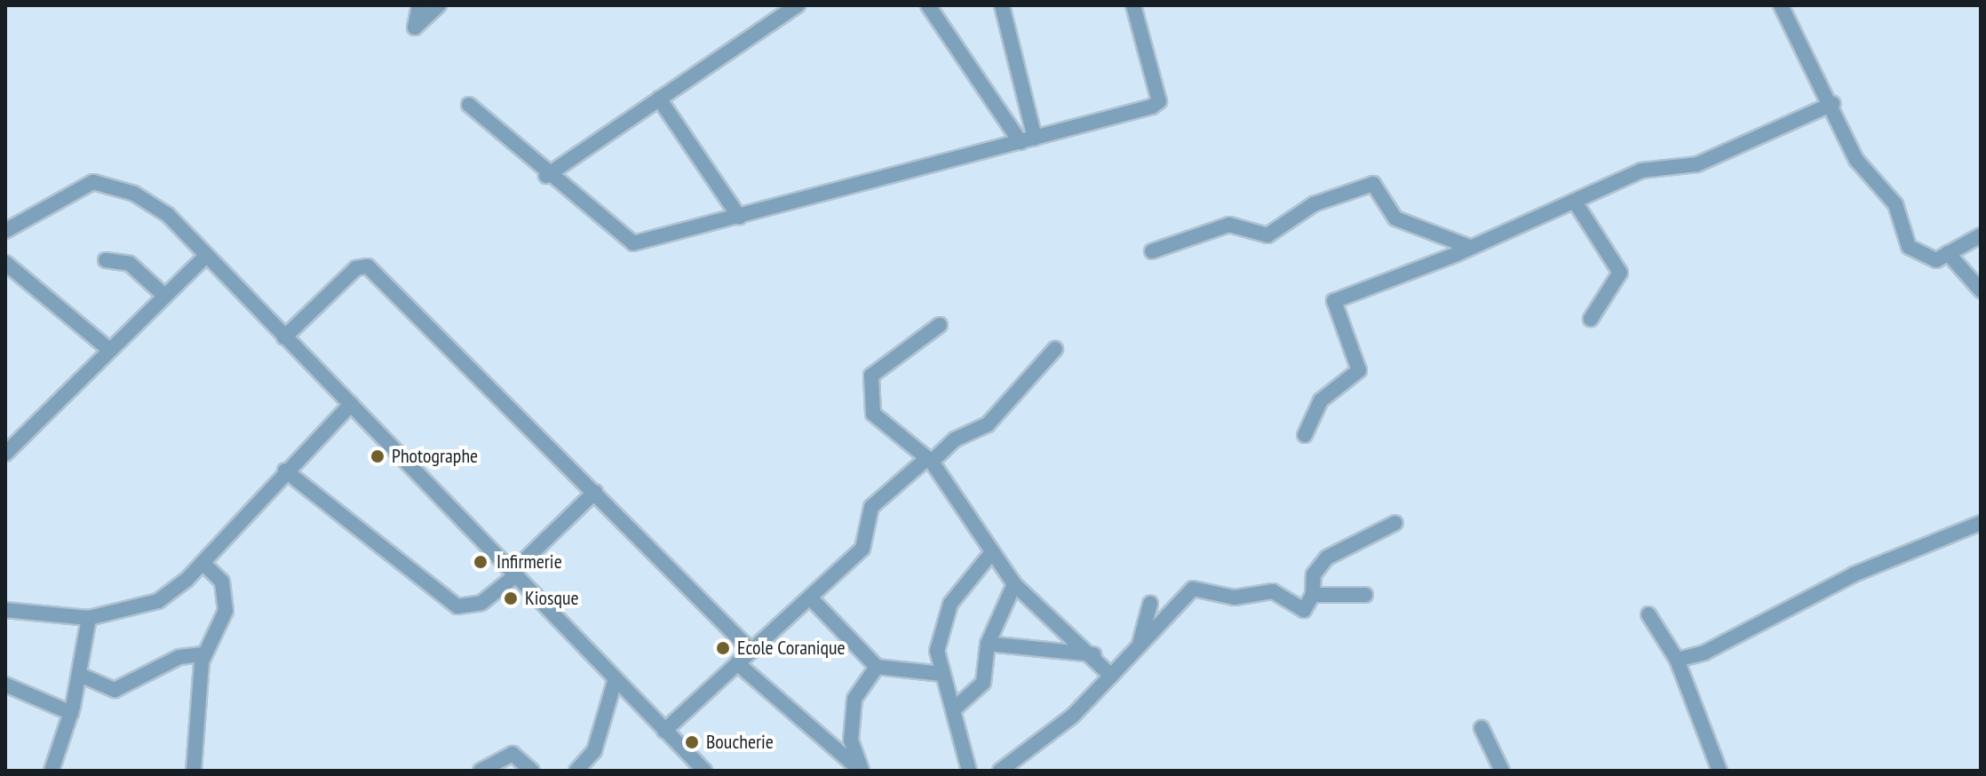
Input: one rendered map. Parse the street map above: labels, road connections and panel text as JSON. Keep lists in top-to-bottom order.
{
  "places": [
    "Photographe",
    "Infirmerie",
    "Kiosque",
    "Ecole Coranique",
    "Boucherie"
  ]
}
